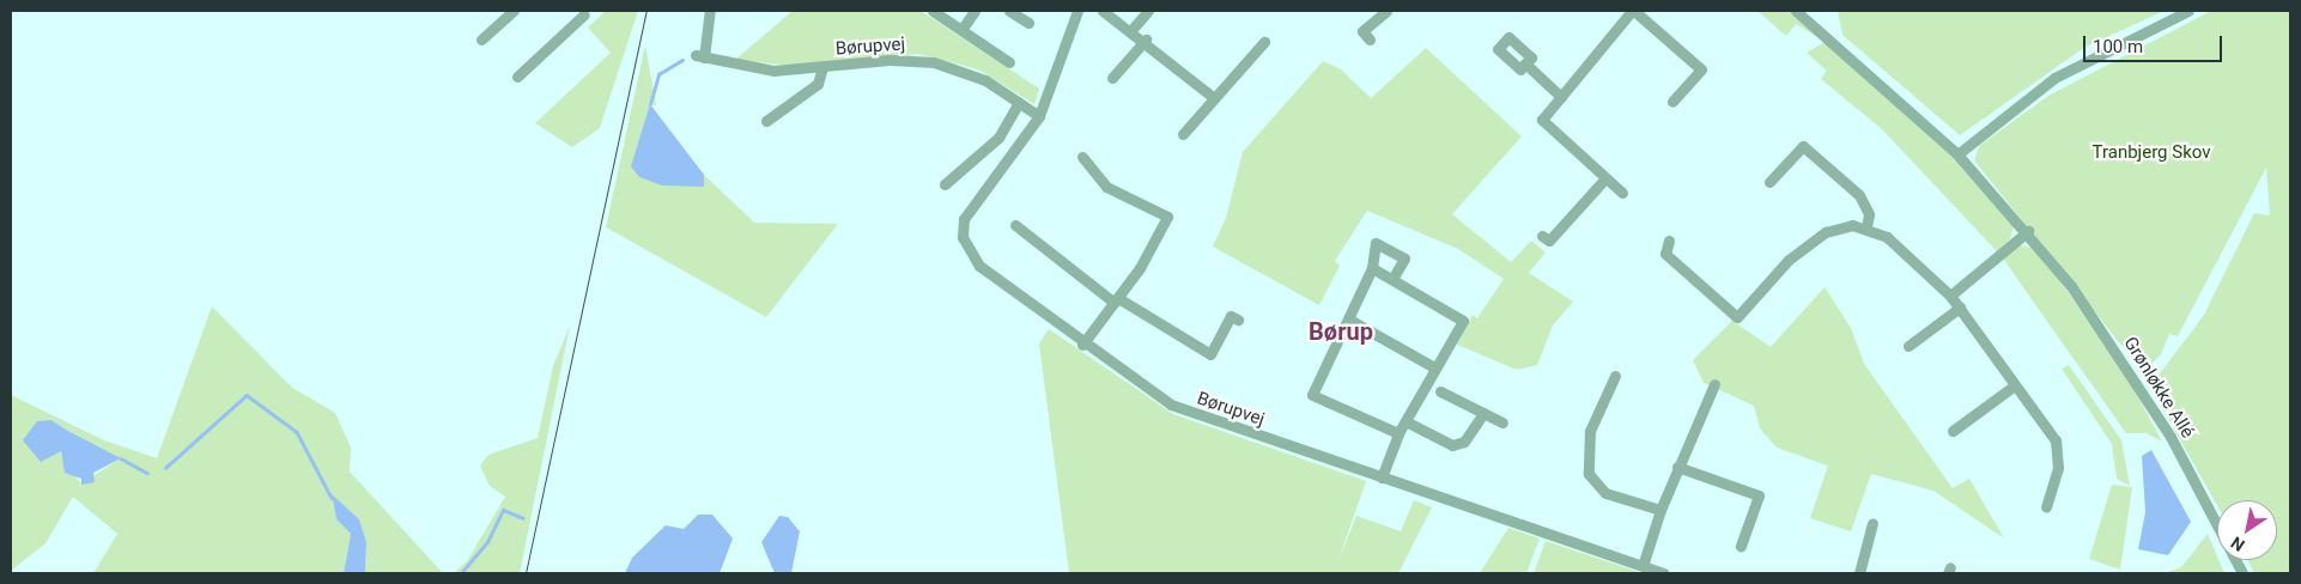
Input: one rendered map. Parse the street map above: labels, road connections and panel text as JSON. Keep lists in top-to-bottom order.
{
  "streets": {
    "street": ["Børupvej", "Grønløkke Allé"]
  },
  "districts": ["Børup"],
  "parks": ["Tranbjerg Skov"],
  "scale_bar": "100 m",
  "north": "bottom left"
}
